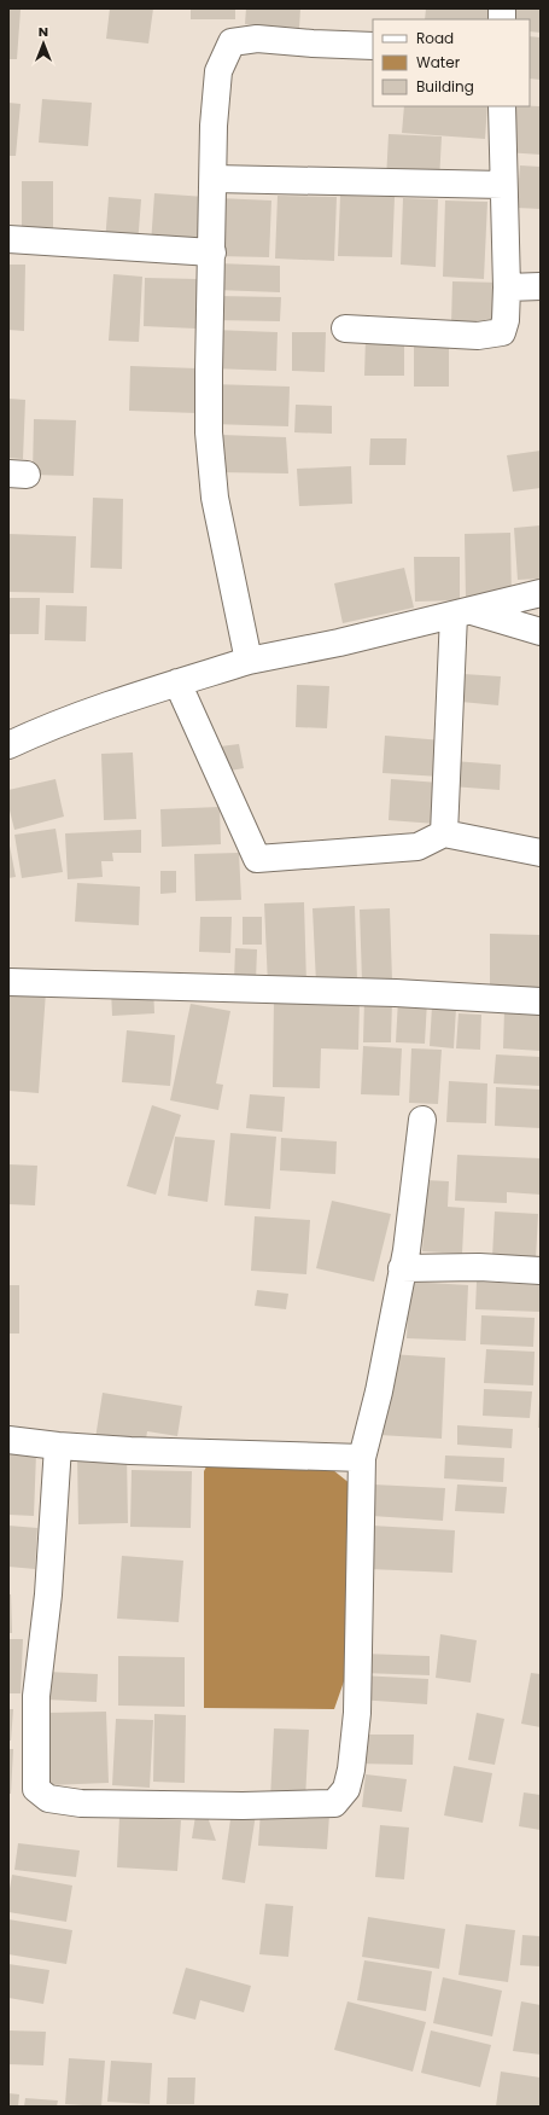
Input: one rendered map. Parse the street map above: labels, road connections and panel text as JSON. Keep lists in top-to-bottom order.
{
  "legend": ["Road", "Water", "Building"],
  "north": "top"
}
